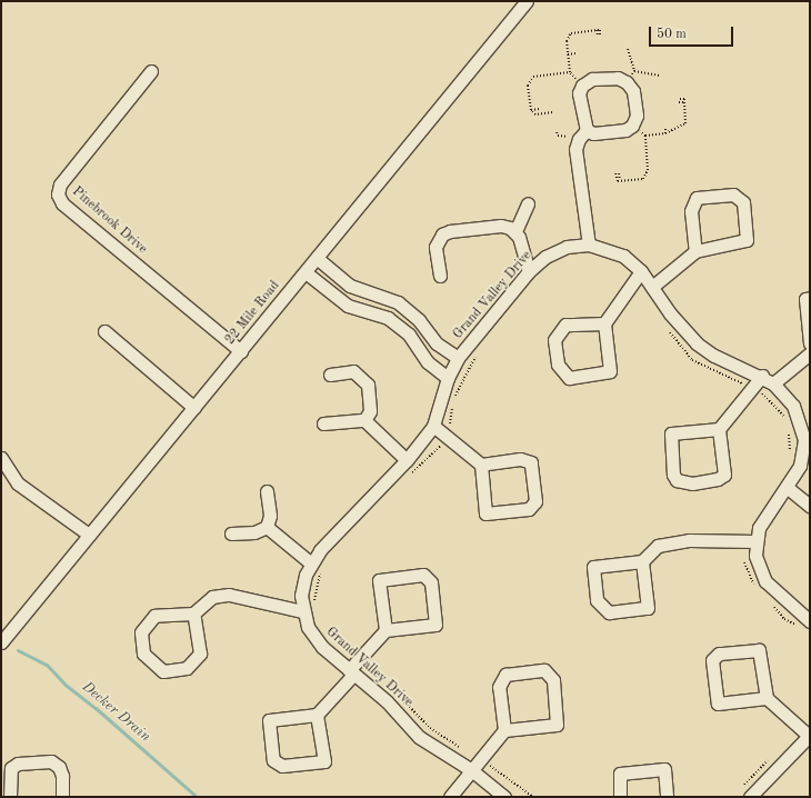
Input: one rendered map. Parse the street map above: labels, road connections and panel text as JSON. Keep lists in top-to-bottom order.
{
  "streets": {
    "street": ["Pinebrook Drive", "Grand Valley Drive", "22 Mile Road"]
  },
  "crossings": [
    ["Pinebrook Drive", "22 Mile Road"],
    ["Grand Valley Drive", "22 Mile Road"]
  ],
  "water": ["Decker Drain"],
  "scale_bar": "50 m"
}
